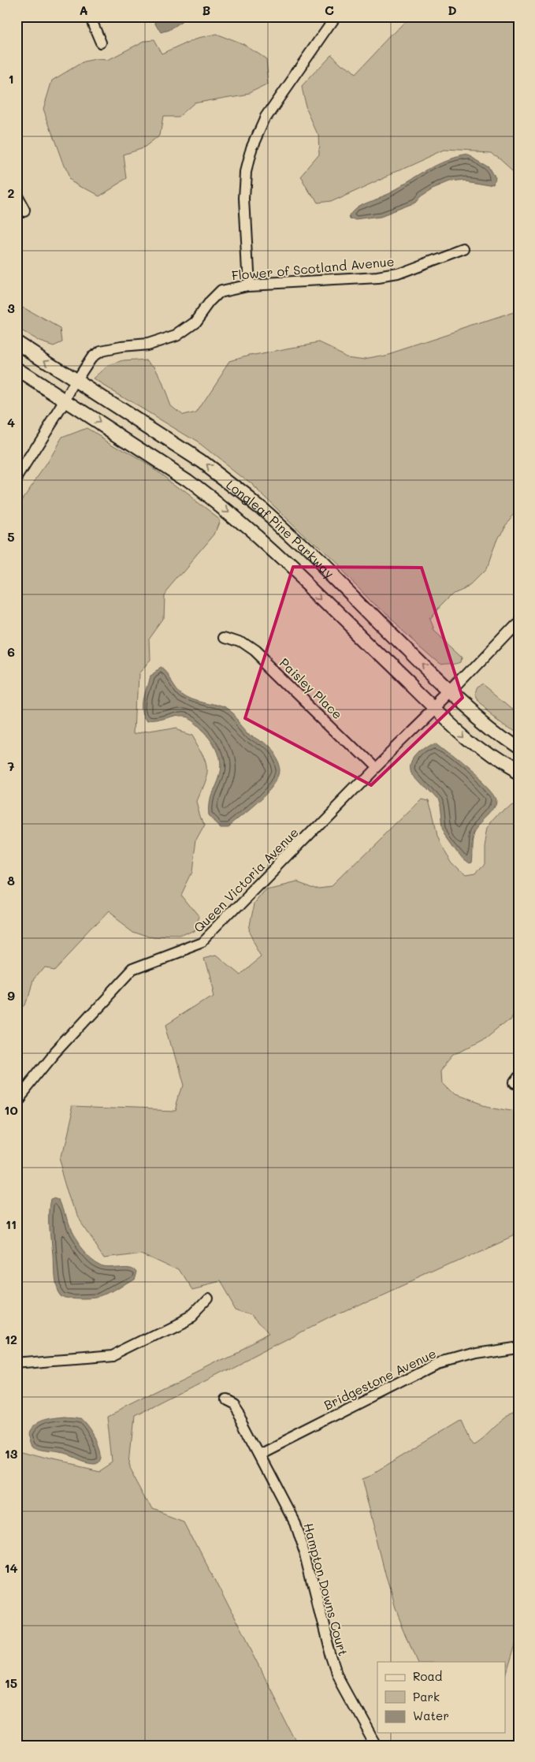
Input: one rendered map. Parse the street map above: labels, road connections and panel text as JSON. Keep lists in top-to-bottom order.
{
  "streets": {
    "main road": ["Longleaf Pine Parkway"],
    "street": [
      "Flower of Scotland Avenue",
      "Paisley Place",
      "Queen Victoria Avenue",
      "Bridgestone Avenue",
      "Hampton Downs Court"
    ]
  },
  "crossings": [
    ["Flower of Scotland Avenue", "Longleaf Pine Parkway"],
    ["Longleaf Pine Parkway", "Queen Victoria Avenue"],
    ["Paisley Place", "Queen Victoria Avenue"],
    ["Bridgestone Avenue", "Hampton Downs Court"]
  ],
  "legend": ["Road", "Park", "Water"],
  "grid": {
    "columns": [
      "A",
      "B",
      "C",
      "D"
    ],
    "rows": [
      "1",
      "2",
      "3",
      "4",
      "5",
      "6",
      "7",
      "8",
      "9",
      "10",
      "11",
      "12",
      "13",
      "14",
      "15"
    ]
  }
}
